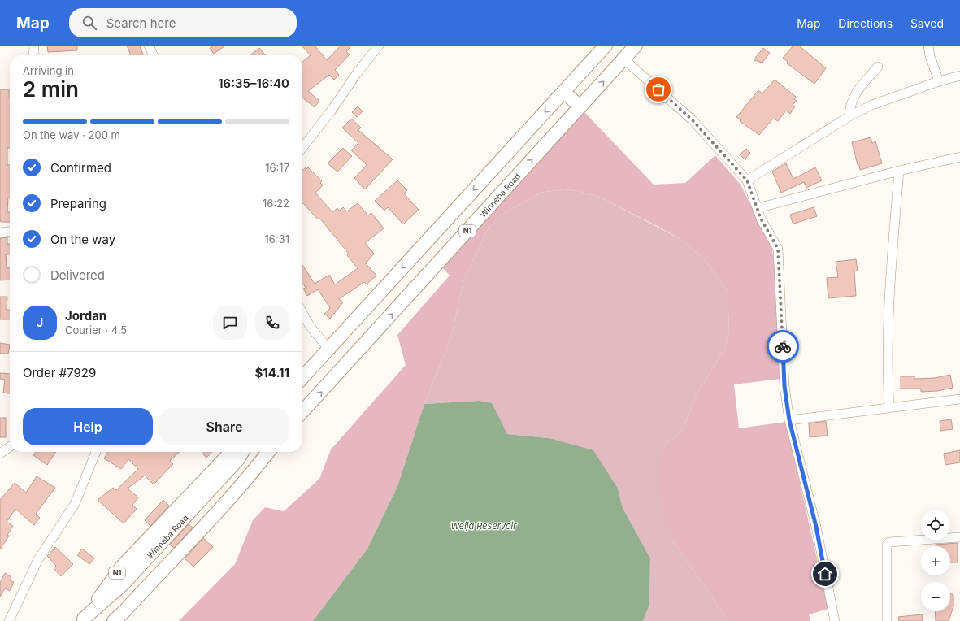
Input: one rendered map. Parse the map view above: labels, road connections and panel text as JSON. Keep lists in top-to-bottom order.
{
  "streets": {
    "highway": ["Winneba Road", "N1"]
  },
  "water": ["Weija Reservoir"],
  "page": {
    "header": "Map",
    "search": "Search here",
    "nav": ["Map", "Directions", "Saved"],
    "heading": ["2 min", "Arriving in", "16:35–16:40"],
    "panel": [
      "Jordan",
      "Courier · 4.5",
      "Order #7929",
      "$14.11"
    ],
    "bar": "On the way · 200 m",
    "list": [
      ["Confirmed", "16:17"],
      ["Preparing", "16:22"],
      ["On the way", "16:31"],
      "Delivered"
    ],
    "round": "J",
    "buttons": ["Help", "Share"],
    "map_buttons": ["+", "−"]
  }
}
